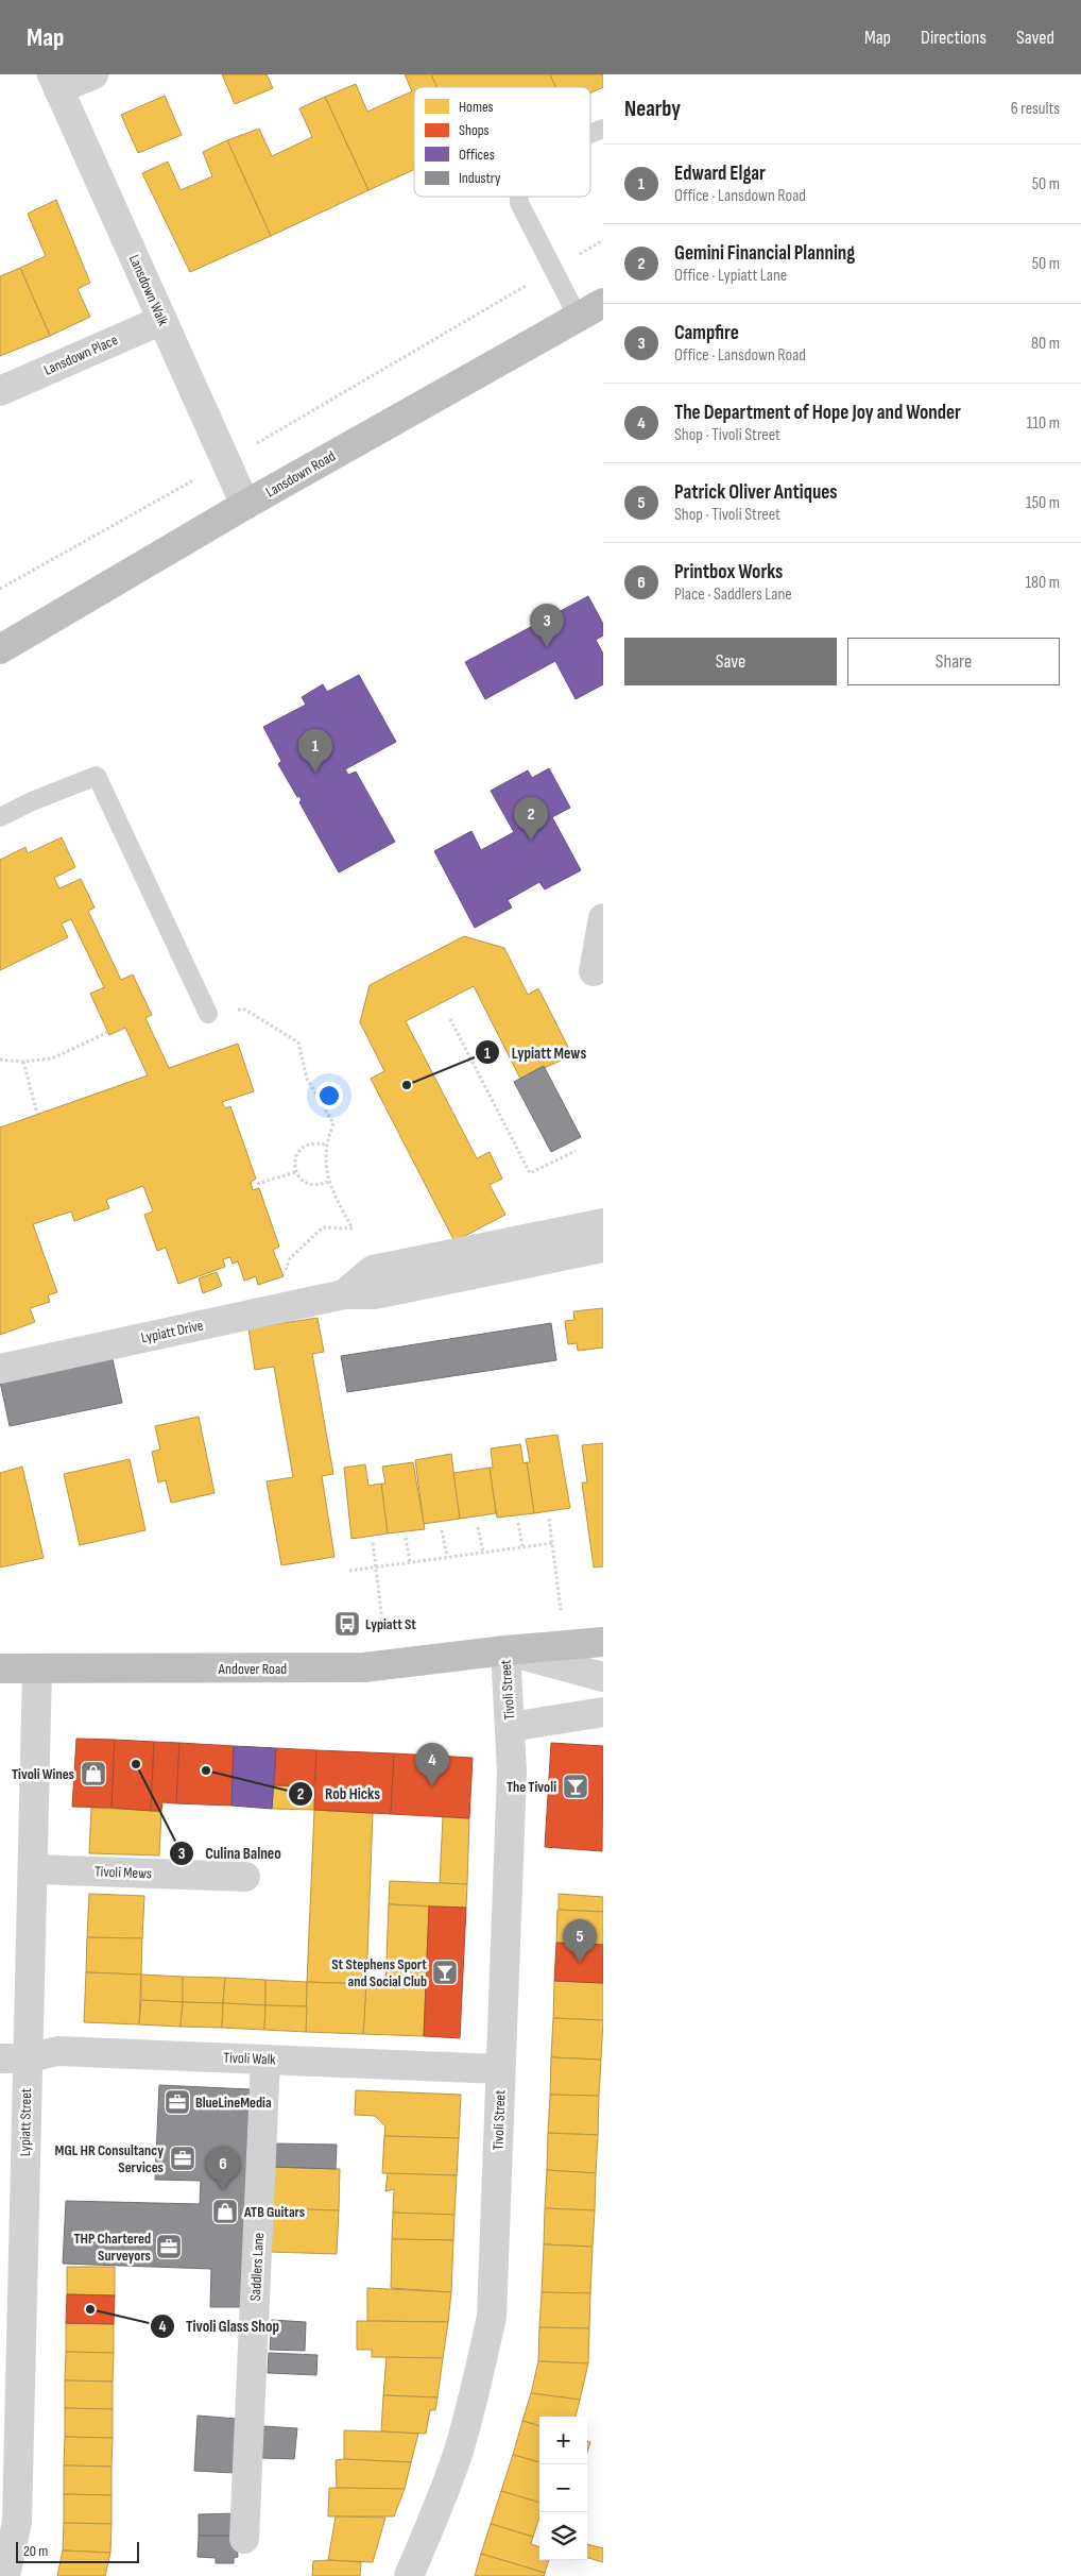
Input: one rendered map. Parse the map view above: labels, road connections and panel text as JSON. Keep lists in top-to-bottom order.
{
  "streets": {
    "highway": ["Lansdown Road", "Andover Road"],
    "street": [
      "Lansdown Walk",
      "Lansdown Place",
      "Lypiatt Drive",
      "Tivoli Street",
      "Tivoli Mews",
      "Tivoli Walk",
      "Lypiatt Street",
      "Saddlers Lane"
    ]
  },
  "crossings": [
    ["Lansdown Walk", "Lansdown Place"],
    ["Lansdown Walk", "Lansdown Road"],
    ["Andover Road", "Tivoli Street"],
    ["Andover Road", "Lypiatt Street"],
    ["Tivoli Street", "Tivoli Walk"],
    ["Tivoli Mews", "Lypiatt Street"],
    ["Tivoli Walk", "Lypiatt Street"],
    ["Tivoli Walk", "Saddlers Lane"]
  ],
  "places": {
    "other": [
      "Lypiatt Mews",
      "Culina Balneo",
      "Rob Hicks",
      "Tivoli Glass Shop"
    ],
    "bus stop": ["Lypiatt St"],
    "shop": ["Tivoli Wines", "ATB Guitars"],
    "bar": ["The Tivoli", "St Stephens Sport and Social Club"],
    "office": ["BlueLineMedia", "MGL HR Consultancy Services", "THP Chartered Surveyors"]
  },
  "legend": [
    "Homes",
    "Shops",
    "Offices",
    "Industry"
  ],
  "scale_bar": "20 m",
  "page": {
    "header": "Map",
    "nav": ["Map", "Directions", "Saved"],
    "heading": ["Nearby", "6 results"],
    "list": [
      {
        "mark": "1",
        "name": "Edward Elgar",
        "note": "Office · Lansdown Road",
        "value": "50 m"
      },
      {
        "mark": "2",
        "name": "Gemini Financial Planning",
        "note": "Office · Lypiatt Lane",
        "value": "50 m"
      },
      {
        "mark": "3",
        "name": "Campfire",
        "note": "Office · Lansdown Road",
        "value": "80 m"
      },
      {
        "mark": "4",
        "name": "The Department of Hope Joy and Wonder",
        "note": "Shop · Tivoli Street",
        "value": "110 m"
      },
      {
        "mark": "5",
        "name": "Patrick Oliver Antiques",
        "note": "Shop · Tivoli Street",
        "value": "150 m"
      },
      {
        "mark": "6",
        "name": "Printbox Works",
        "note": "Place · Saddlers Lane",
        "value": "180 m"
      }
    ],
    "pins": [
      "3",
      "1",
      "2",
      "4",
      "5",
      "6"
    ],
    "buttons": ["Save", "Share"],
    "map_buttons": ["+", "−"],
    "scale": "20 m"
  }
}
